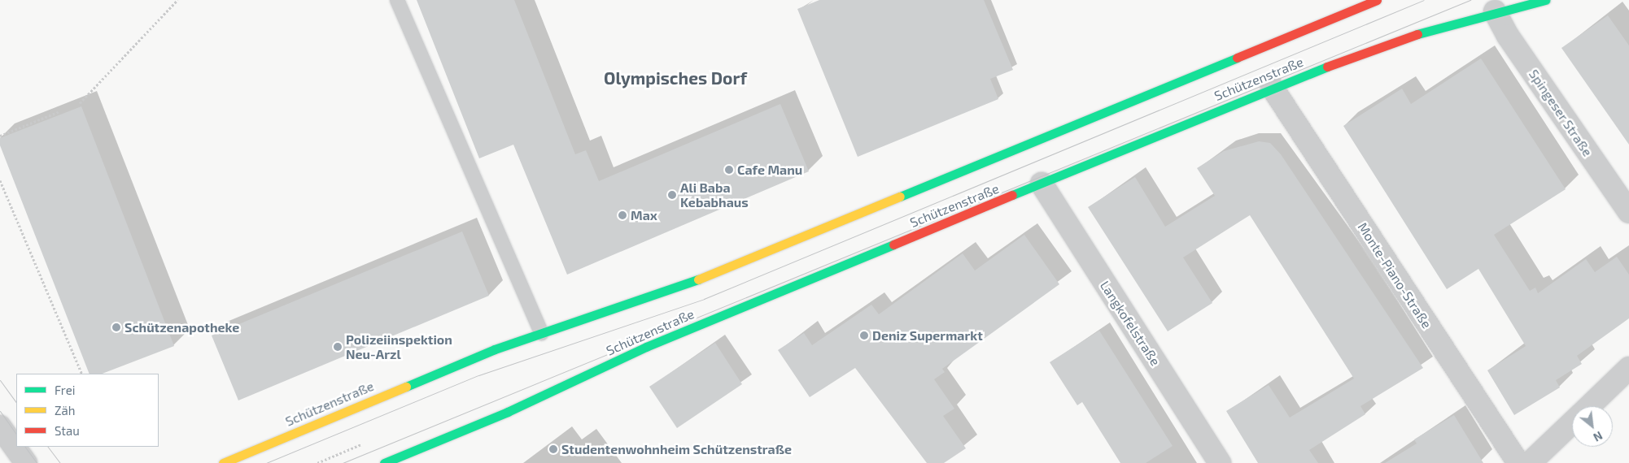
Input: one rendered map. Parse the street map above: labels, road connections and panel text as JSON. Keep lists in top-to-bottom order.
{
  "streets": {
    "street": [
      "Schützenstraße",
      "Spingeser Straße",
      "Monte-Piano-Straße",
      "Langkofelstraße"
    ]
  },
  "crossings": [
    ["Schützenstraße", "Spingeser Straße"],
    ["Schützenstraße", "Monte-Piano-Straße"],
    ["Schützenstraße", "Langkofelstraße"]
  ],
  "districts": ["Olympisches Dorf"],
  "places": [
    "Cafe Manu",
    "Ali Baba Kebabhaus",
    "Max",
    "Schützenapotheke",
    "Deniz Supermarkt",
    "Polizeiinspektion Neu-Arzl",
    "Studentenwohnheim Schützenstraße"
  ],
  "legend": ["Frei", "Zäh", "Stau"],
  "north": "bottom right"
}
